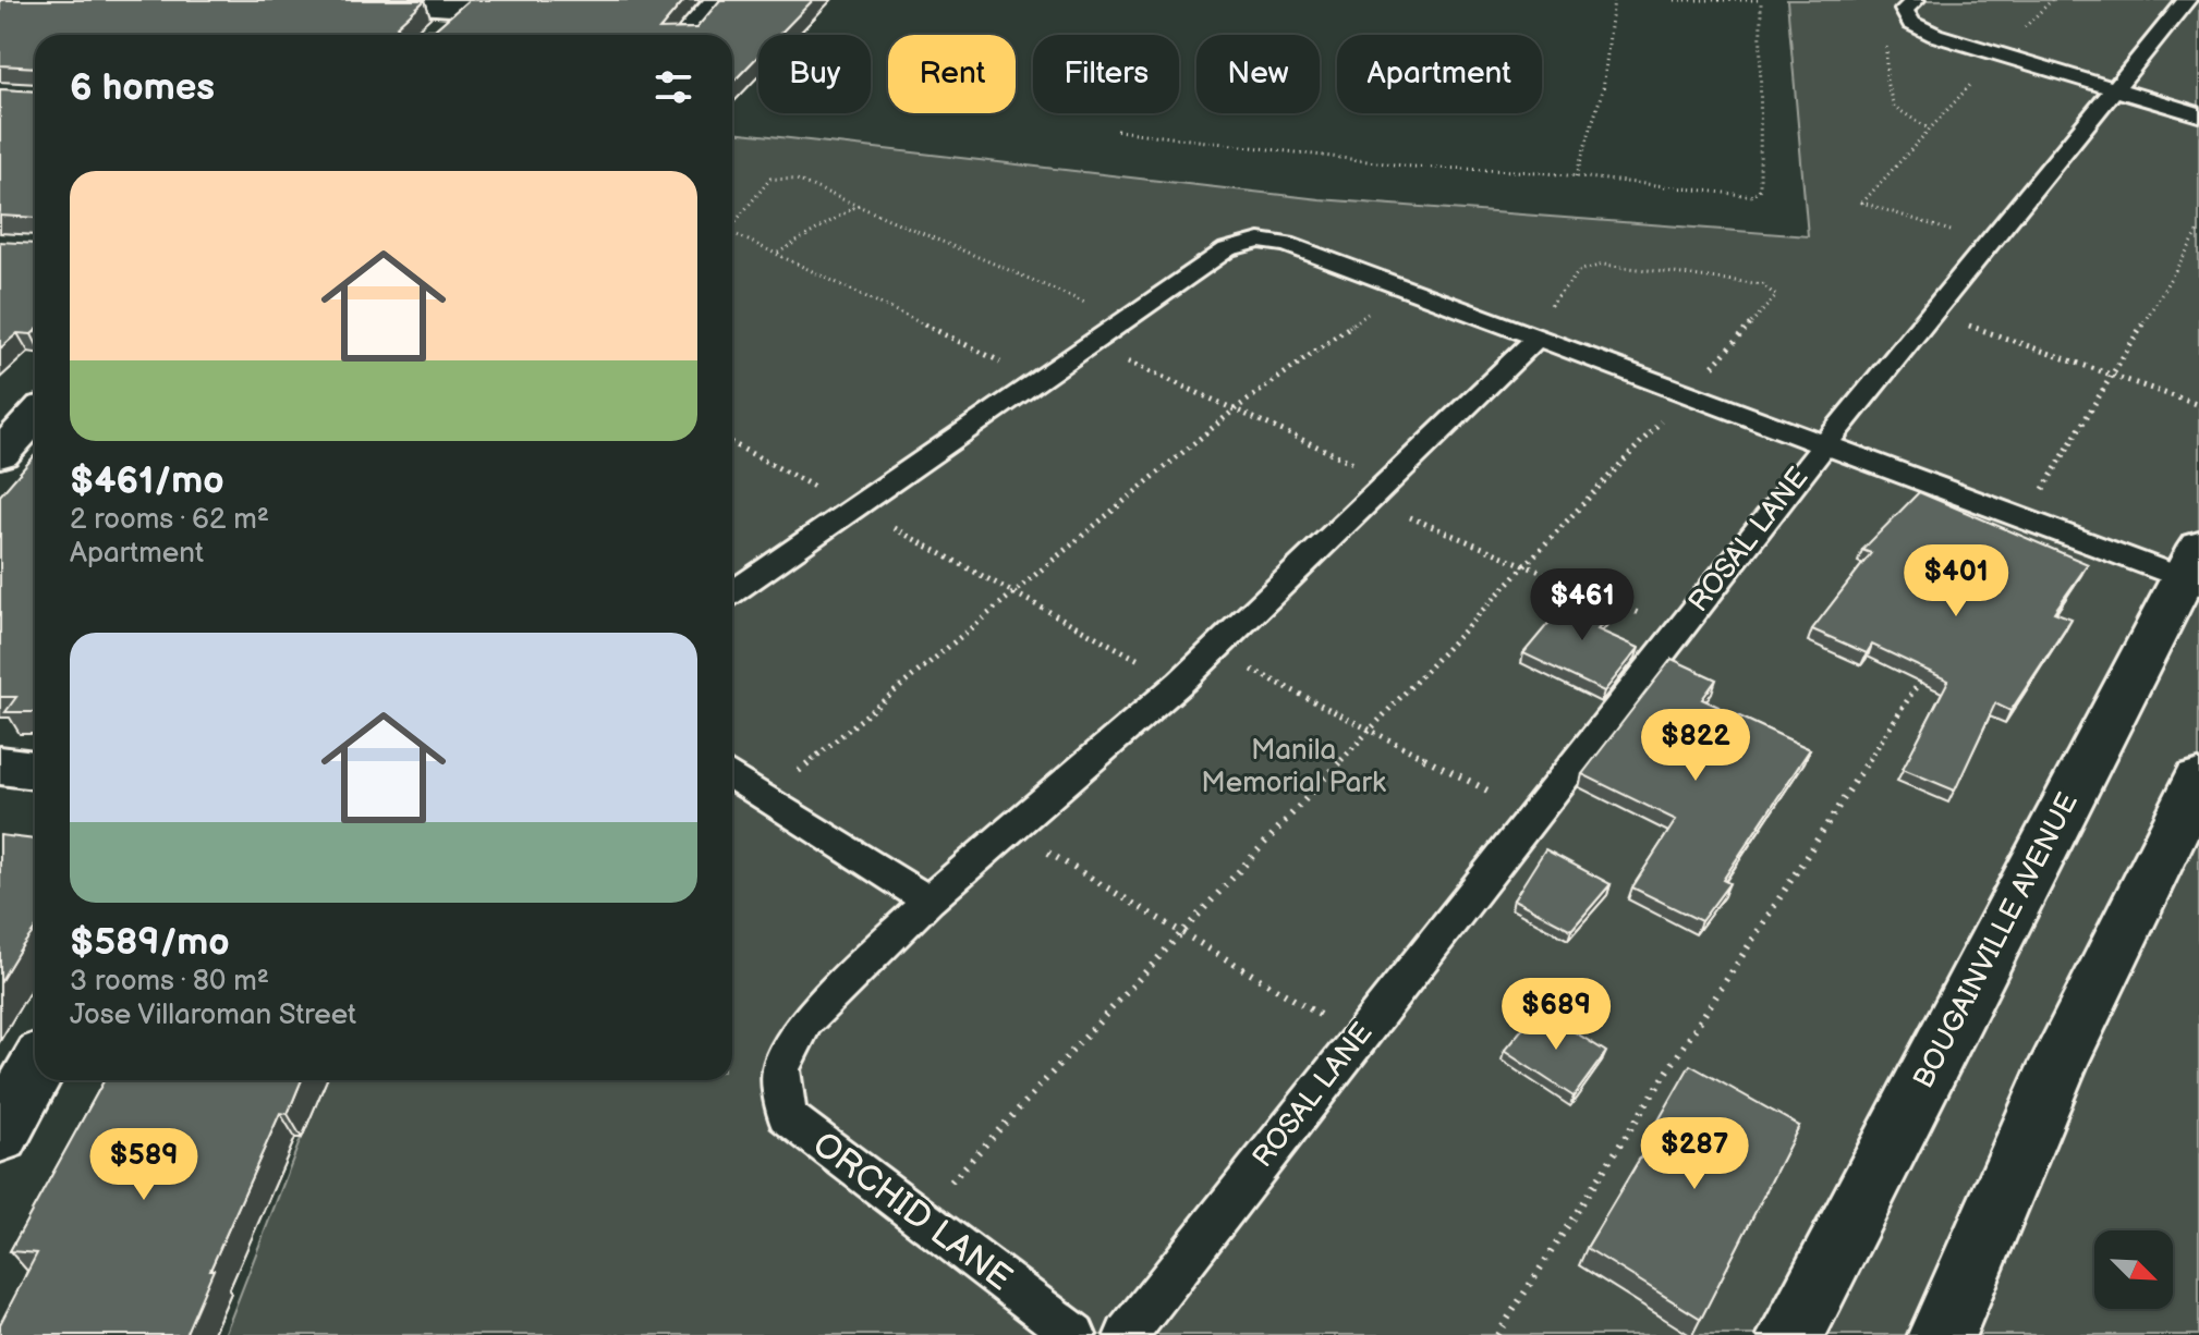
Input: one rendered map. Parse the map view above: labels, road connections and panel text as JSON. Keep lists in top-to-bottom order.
{
  "streets": {
    "street": ["BOUGAINVILLE AVENUE"],
    "lane": ["ROSAL LANE", "ORCHID LANE"]
  },
  "parks": ["Manila Memorial Park"],
  "north": "bottom right",
  "page": {
    "chip": [
      "Buy",
      "Rent",
      "Filters",
      "New",
      "Apartment"
    ],
    "heading": "6 homes",
    "list": [
      {
        "name": "$461/mo",
        "note": "2 rooms · 62 m² · Apartment"
      },
      {
        "name": "$589/mo",
        "note": "3 rooms · 80 m² · Jose Villaroman Street"
      }
    ],
    "price": [
      "$401",
      "$461",
      "$822",
      "$689",
      "$287",
      "$589"
    ]
  }
}
